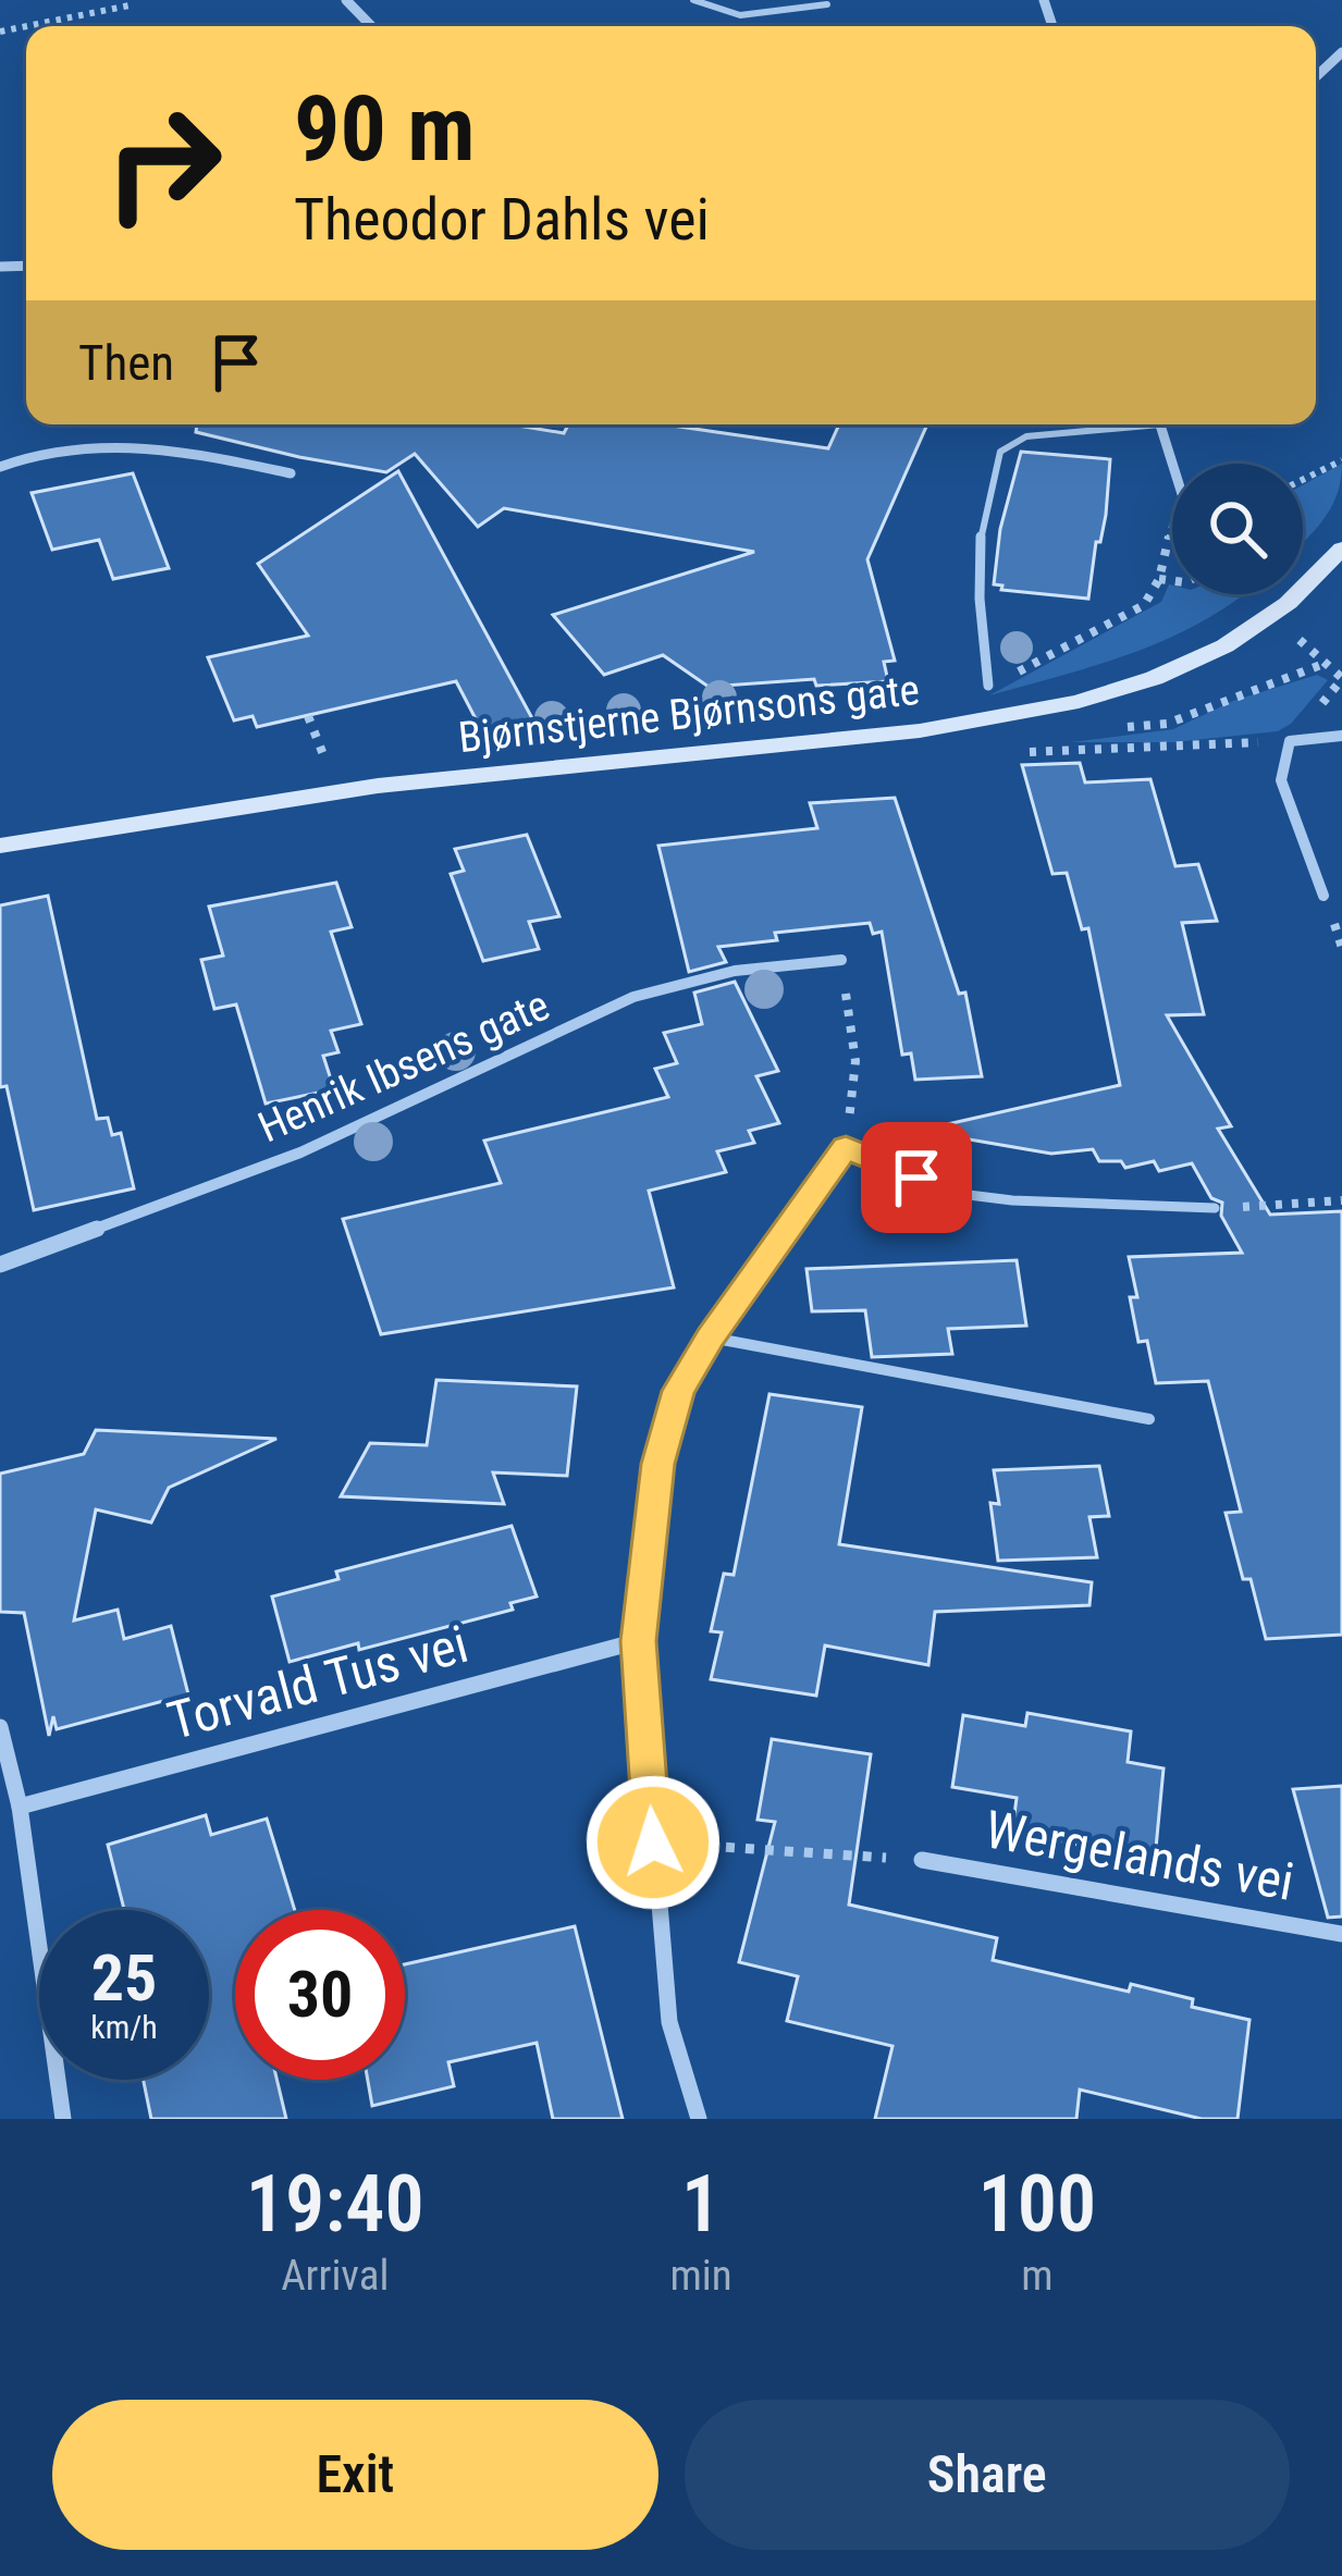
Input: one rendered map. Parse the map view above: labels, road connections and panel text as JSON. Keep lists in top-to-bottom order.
{
  "streets": {
    "main road": ["Bjørnstjerne Bjørnsons gate"],
    "street": ["Henrik Ibsens gate", "Torvald Tus vei", "Wergelands vei"]
  },
  "page": {
    "turn": ["90 m", "Theodor Dahls vei"],
    "then": "Then",
    "speed": "25 km/h",
    "limit": "30",
    "eta": [
      "19:40",
      "Arrival",
      "1",
      "min",
      "100",
      "m"
    ],
    "buttons": ["Exit", "Share"]
  }
}
